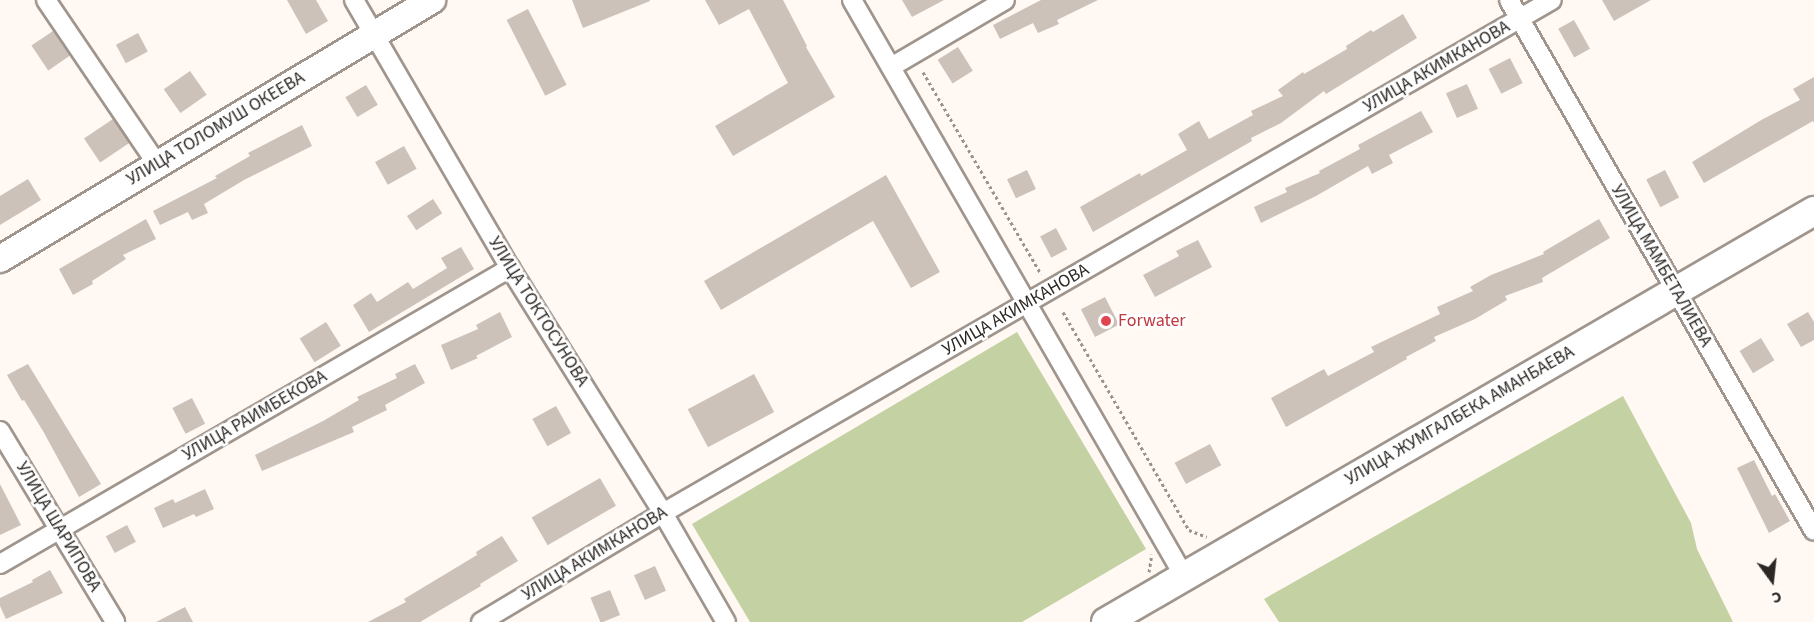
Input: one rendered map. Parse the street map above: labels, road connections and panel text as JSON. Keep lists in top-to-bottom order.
{
  "streets": {
    "main road": ["УЛИЦА ЖУМГАЛБЕКА АМАНБАЕВА"],
    "street": [
      "УЛИЦА АКИМКАНОВА",
      "УЛИЦА ТОЛОМУШ ОКЕЕВА",
      "УЛИЦА МАМБЕТАЛИЕВА",
      "УЛИЦА ТОКТОСУНОВА",
      "УЛИЦА РАИМБЕКОВА",
      "УЛИЦА ШАРИПОВА"
    ]
  },
  "crossings": [
    ["УЛИЦА АКИМКАНОВА", "УЛИЦА МАМБЕТАЛИЕВА"],
    ["УЛИЦА АКИМКАНОВА", "УЛИЦА ТОКТОСУНОВА"],
    ["УЛИЦА ТОЛОМУШ ОКЕЕВА", "УЛИЦА ТОКТОСУНОВА"],
    ["УЛИЦА МАМБЕТАЛИЕВА", "УЛИЦА ЖУМГАЛБЕКА АМАНБАЕВА"],
    ["УЛИЦА ТОКТОСУНОВА", "УЛИЦА РАИМБЕКОВА"],
    ["УЛИЦА РАИМБЕКОВА", "УЛИЦА ШАРИПОВА"]
  ],
  "places": ["Forwater"],
  "north": "bottom"
}
